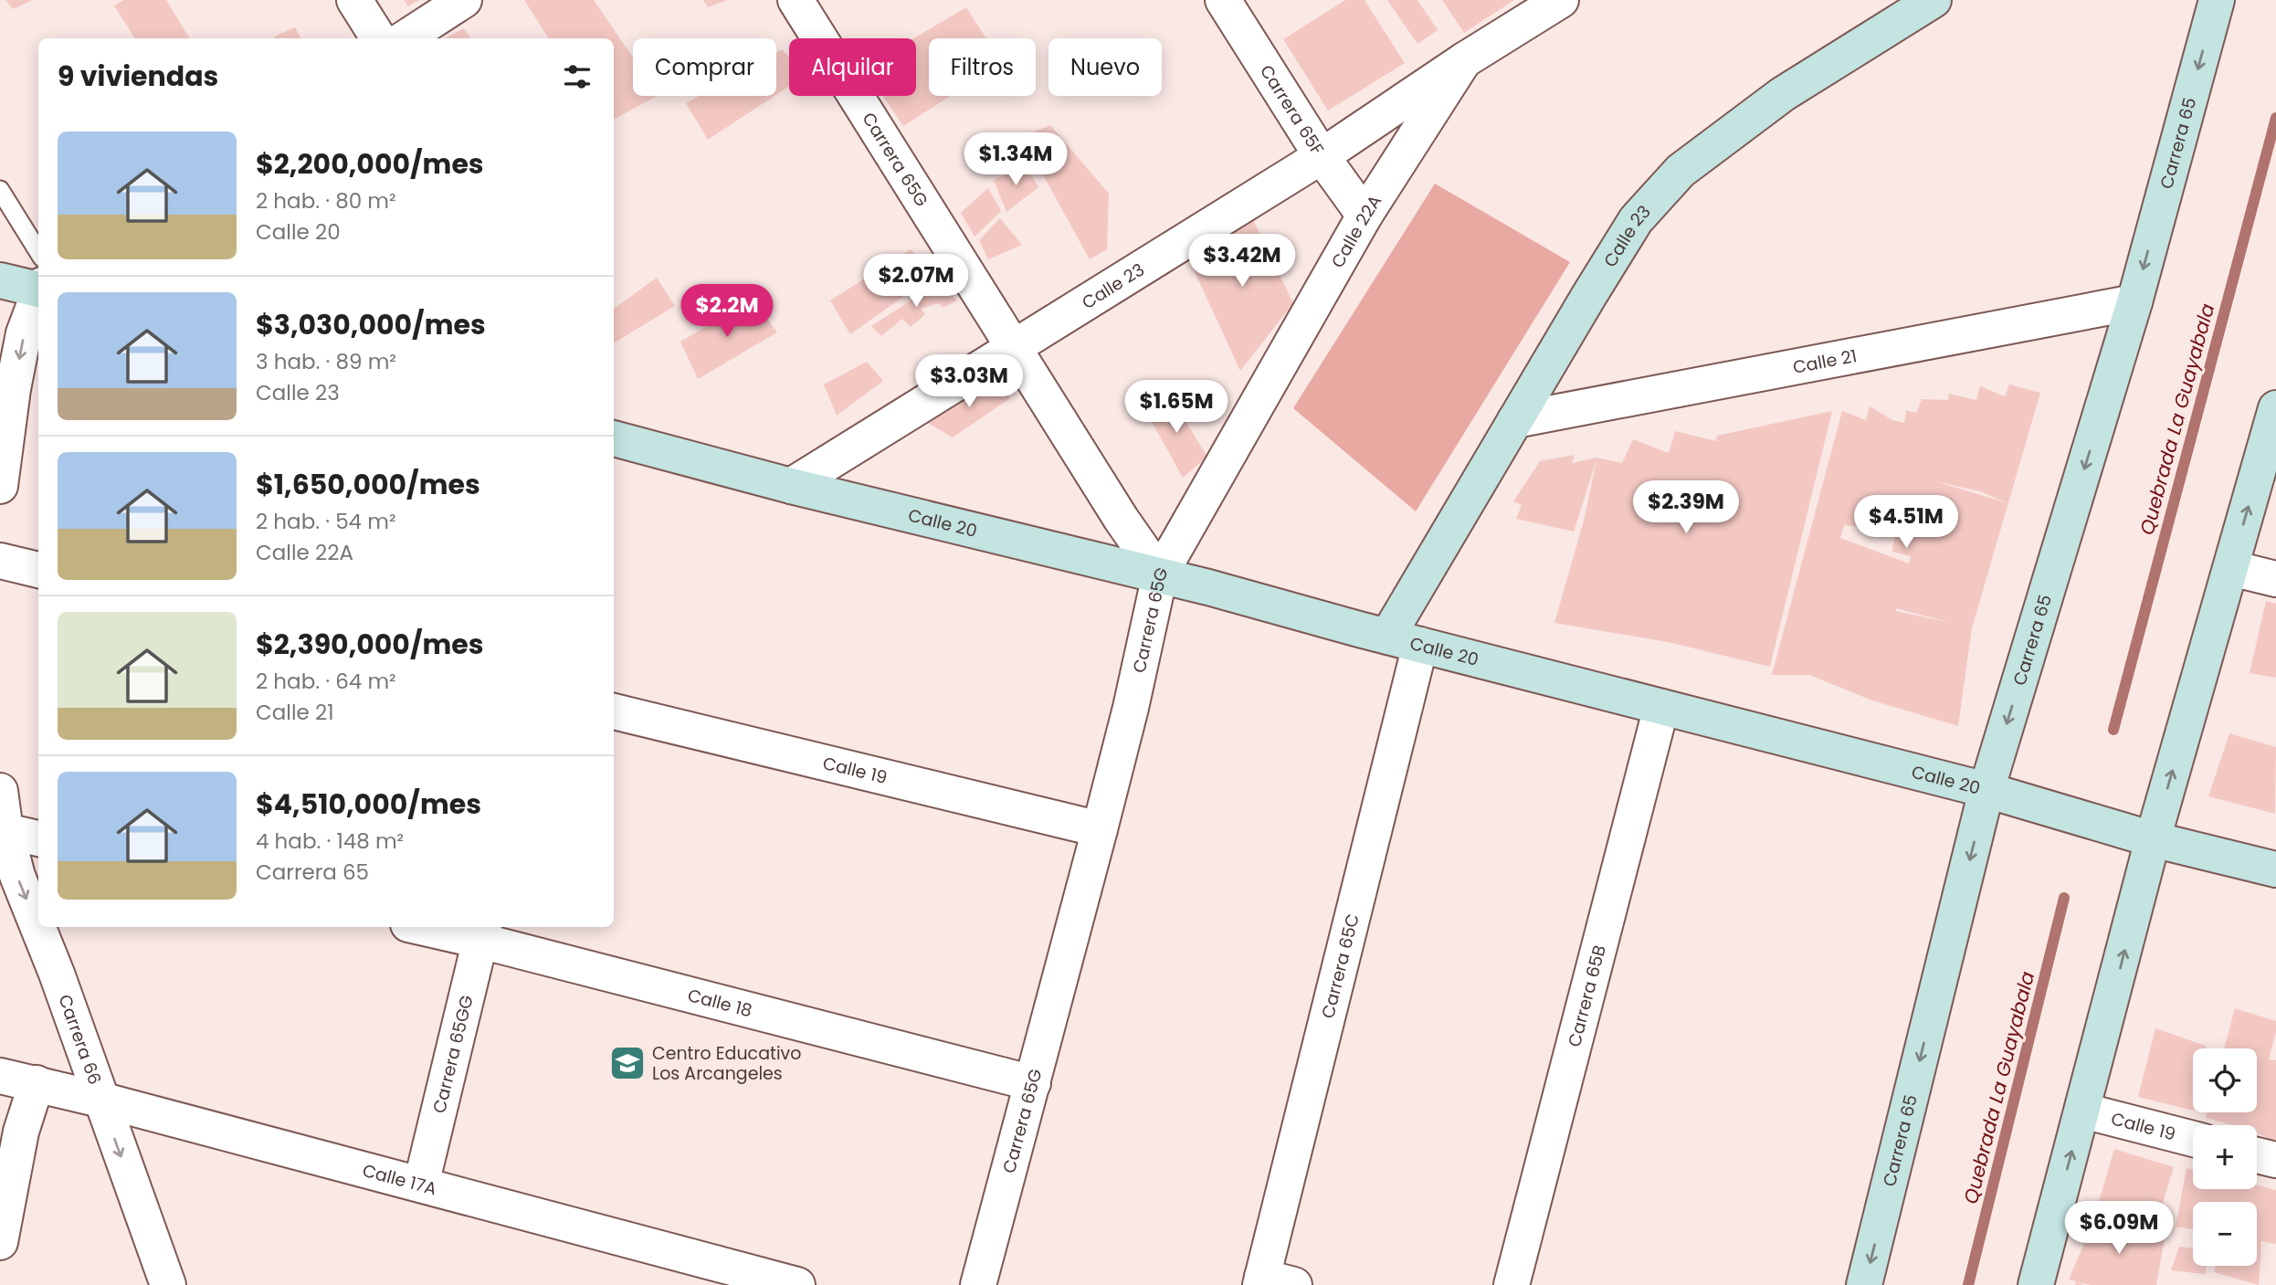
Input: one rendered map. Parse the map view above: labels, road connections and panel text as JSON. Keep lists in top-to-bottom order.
{
  "streets": {
    "street": [
      "Carrera 65F",
      "Carrera 65",
      "Carrera 65G",
      "Calle 22A",
      "Calle 23",
      "Calle 21",
      "Calle 20",
      "Calle 19",
      "Carrera 65C",
      "Carrera 65B",
      "Calle 18",
      "Carrera 66",
      "Carrera 65GG",
      "Calle 17A"
    ]
  },
  "crossings": [
    ["Carrera 65F", "Calle 22A"],
    ["Carrera 65F", "Calle 23"],
    ["Carrera 65", "Calle 21"],
    ["Carrera 65", "Calle 20"],
    ["Carrera 65G", "Calle 22A"],
    ["Carrera 65G", "Calle 23"],
    ["Carrera 65G", "Calle 20"],
    ["Carrera 65G", "Calle 19"],
    ["Carrera 65G", "Calle 18"],
    ["Calle 22A", "Calle 23"],
    ["Calle 22A", "Calle 20"],
    ["Calle 23", "Calle 21"],
    ["Calle 23", "Calle 20"],
    ["Calle 23", "Carrera 65C"],
    ["Calle 20", "Carrera 65C"],
    ["Calle 20", "Carrera 65B"],
    ["Calle 18", "Carrera 65GG"],
    ["Carrera 66", "Calle 17A"],
    ["Carrera 65GG", "Calle 17A"]
  ],
  "one_way": ["Carrera 66"],
  "water": ["Quebrada La Guayabala"],
  "places": {
    "school or university": ["Centro Educativo Los Arcangeles"]
  },
  "page": {
    "chip": [
      "Comprar",
      "Alquilar",
      "Filtros",
      "Nuevo"
    ],
    "heading": "9 viviendas",
    "list": [
      {
        "name": "$2,200,000/mes",
        "note": "2 hab. · 80 m² · Calle 20"
      },
      {
        "name": "$3,030,000/mes",
        "note": "3 hab. · 89 m² · Calle 23"
      },
      {
        "name": "$1,650,000/mes",
        "note": "2 hab. · 54 m² · Calle 22A"
      },
      {
        "name": "$2,390,000/mes",
        "note": "2 hab. · 64 m² · Calle 21"
      },
      {
        "name": "$4,510,000/mes",
        "note": "4 hab. · 148 m² · Carrera 65"
      }
    ],
    "price": [
      "$1.34M",
      "$3.42M",
      "$2.07M",
      "$2.2M",
      "$3.03M",
      "$1.65M",
      "$2.39M",
      "$4.51M",
      "$6.09M"
    ],
    "map_buttons": ["+", "−"]
  }
}
